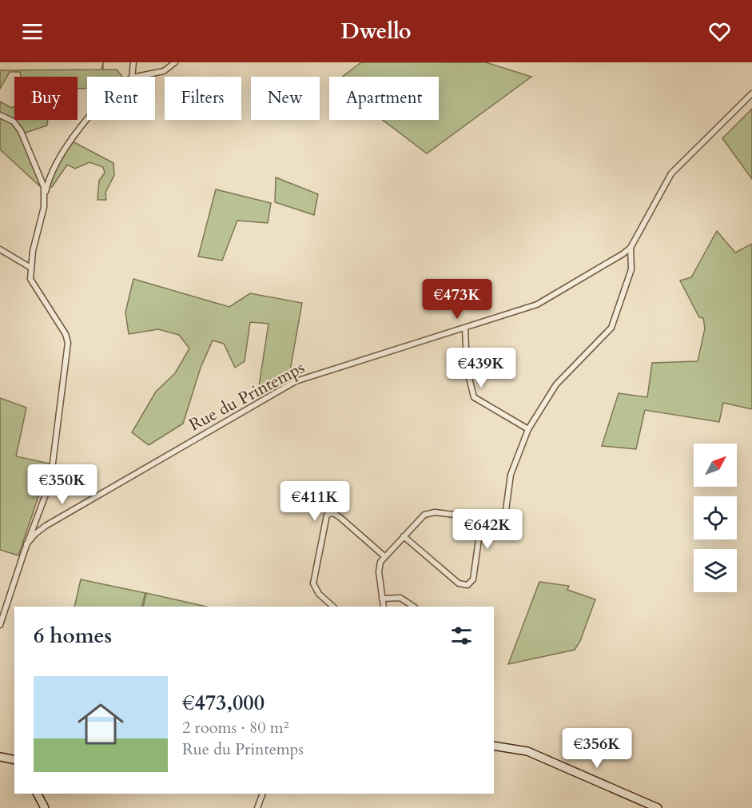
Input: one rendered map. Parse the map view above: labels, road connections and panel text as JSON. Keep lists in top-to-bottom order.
{
  "streets": {
    "street": ["Rue du Printemps"]
  },
  "north": "top right",
  "page": {
    "header": "Dwello",
    "chip": [
      "Buy",
      "Rent",
      "Filters",
      "New",
      "Apartment"
    ],
    "price": [
      "€473K",
      "€439K",
      "€350K",
      "€411K",
      "€642K",
      "€356K"
    ],
    "heading": "6 homes",
    "list": [
      {
        "name": "€473,000",
        "note": "2 rooms · 80 m² · Rue du Printemps"
      }
    ]
  }
}
